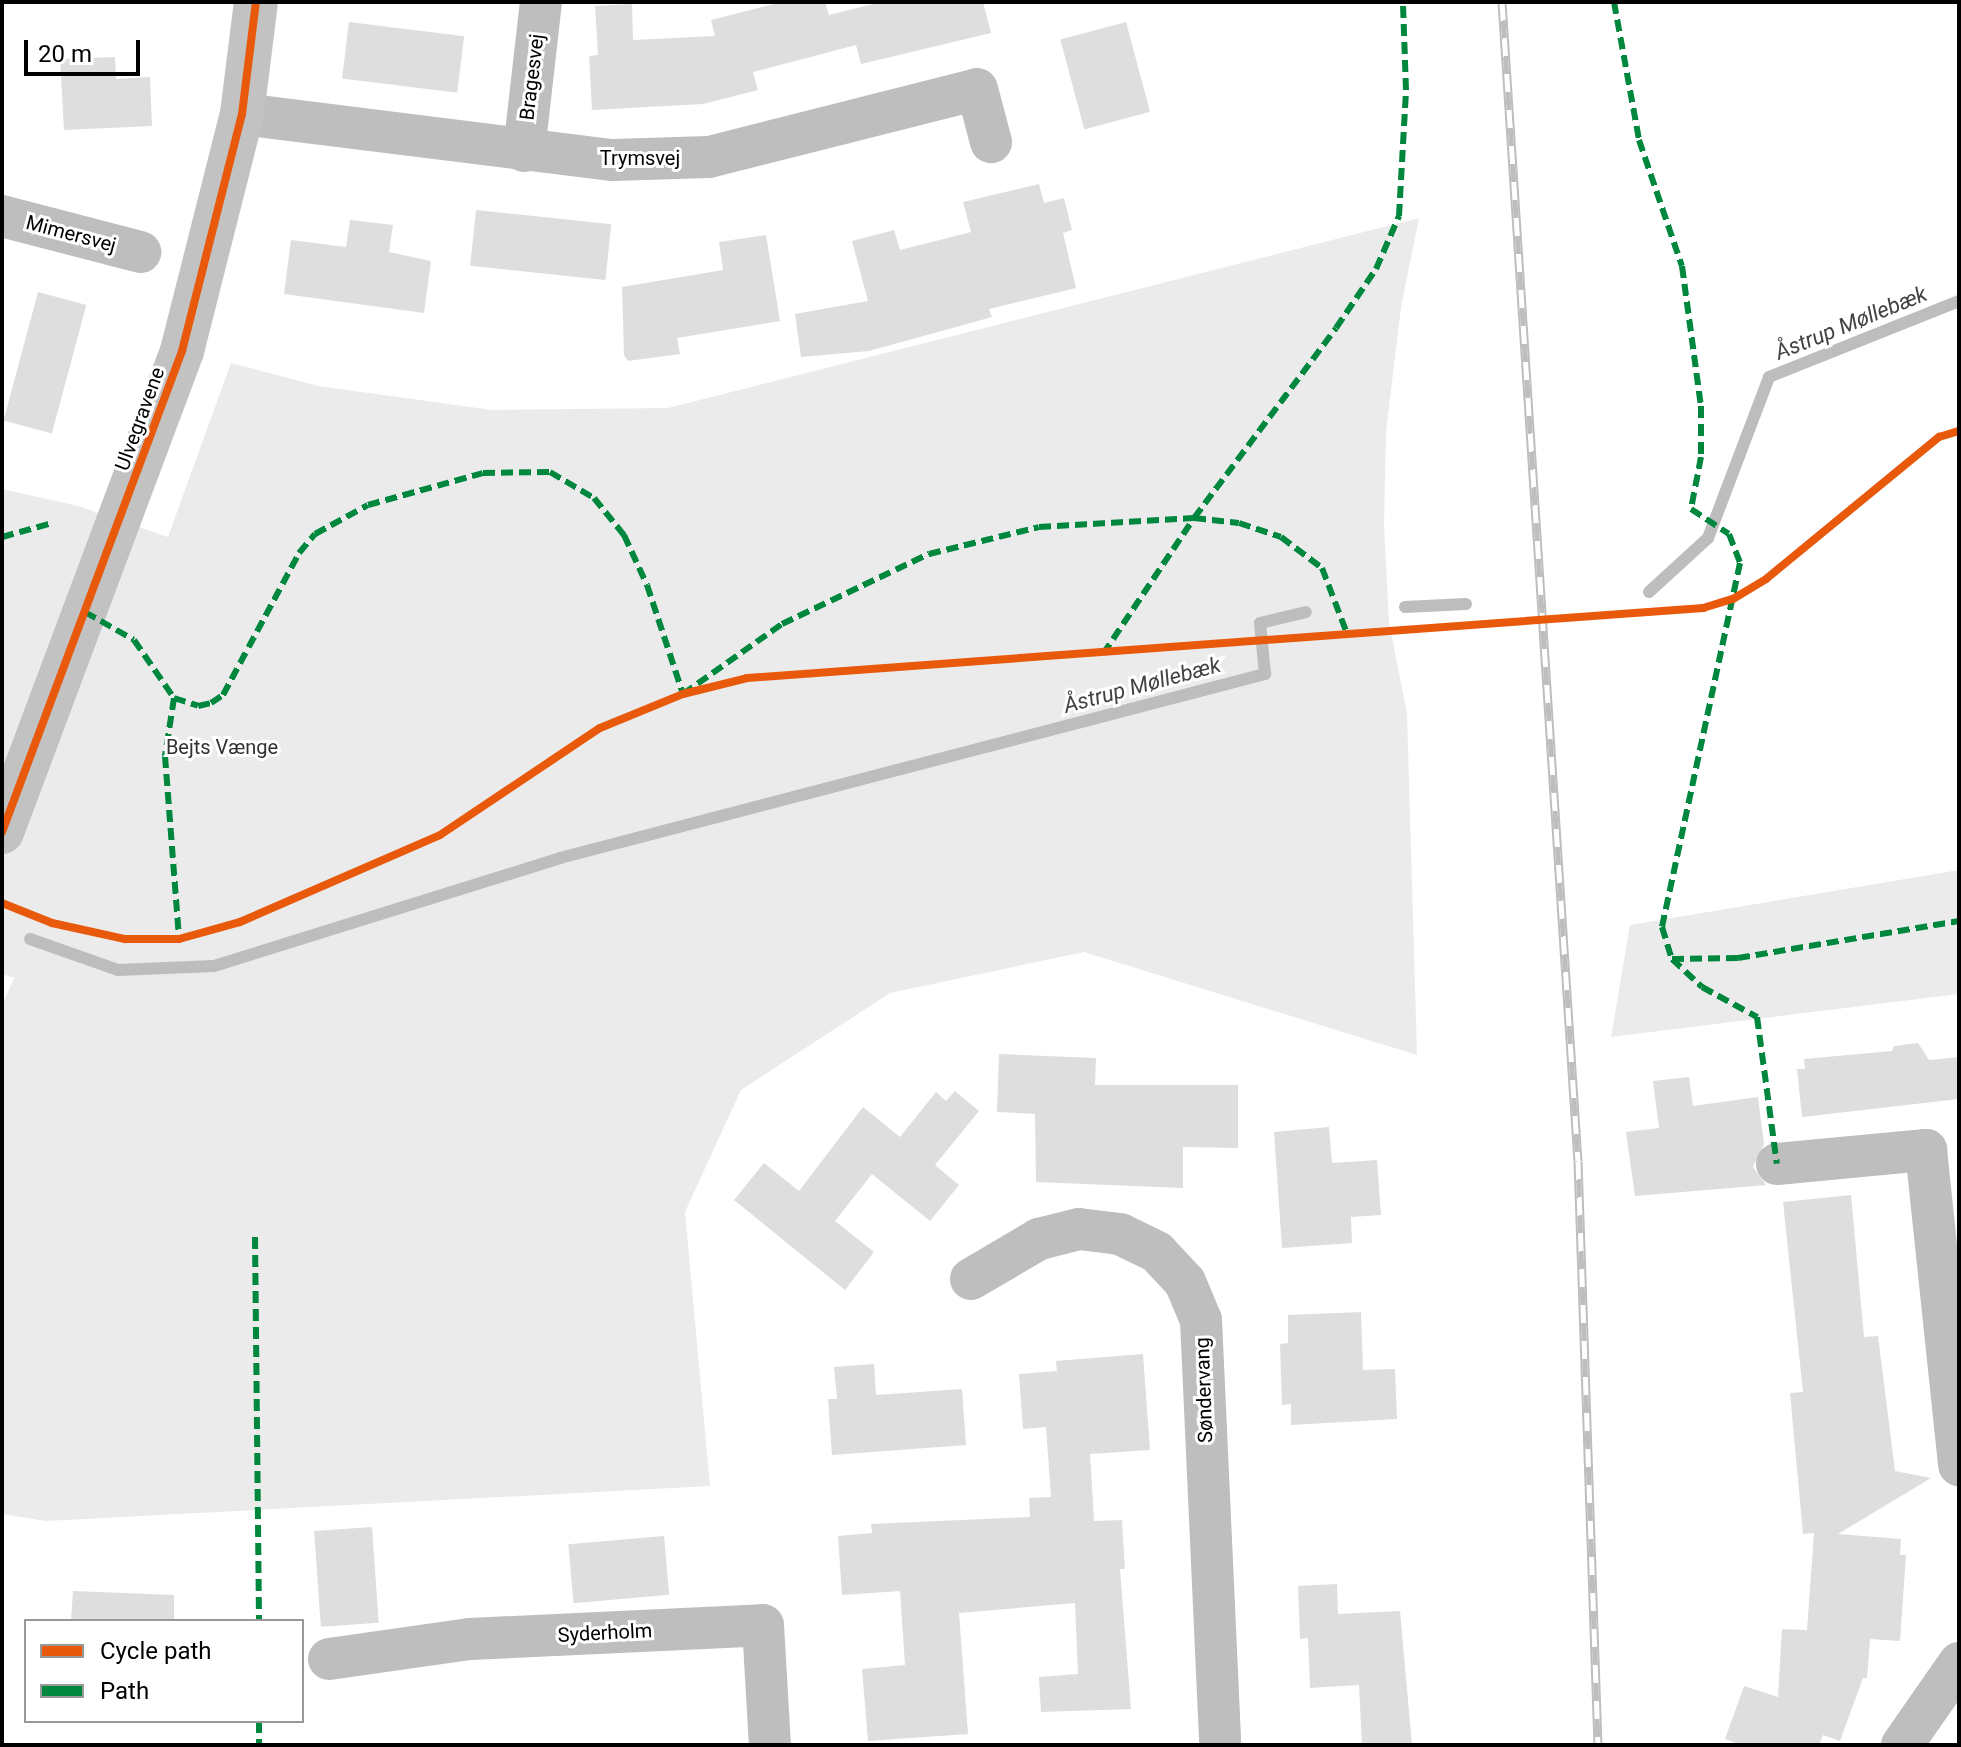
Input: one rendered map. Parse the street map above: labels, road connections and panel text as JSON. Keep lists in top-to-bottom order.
{
  "streets": {
    "street": [
      "Bragesvej",
      "Trymsvej",
      "Mimersvej",
      "Ulvegravene",
      "Søndervang",
      "Syderholm"
    ]
  },
  "crossings": [
    ["Bragesvej", "Trymsvej"],
    ["Trymsvej", "Ulvegravene"]
  ],
  "water": ["Åstrup Møllebæk"],
  "parks": ["Bejts Vænge"],
  "legend": ["Cycle path", "Path"],
  "scale_bar": "20 m"
}
